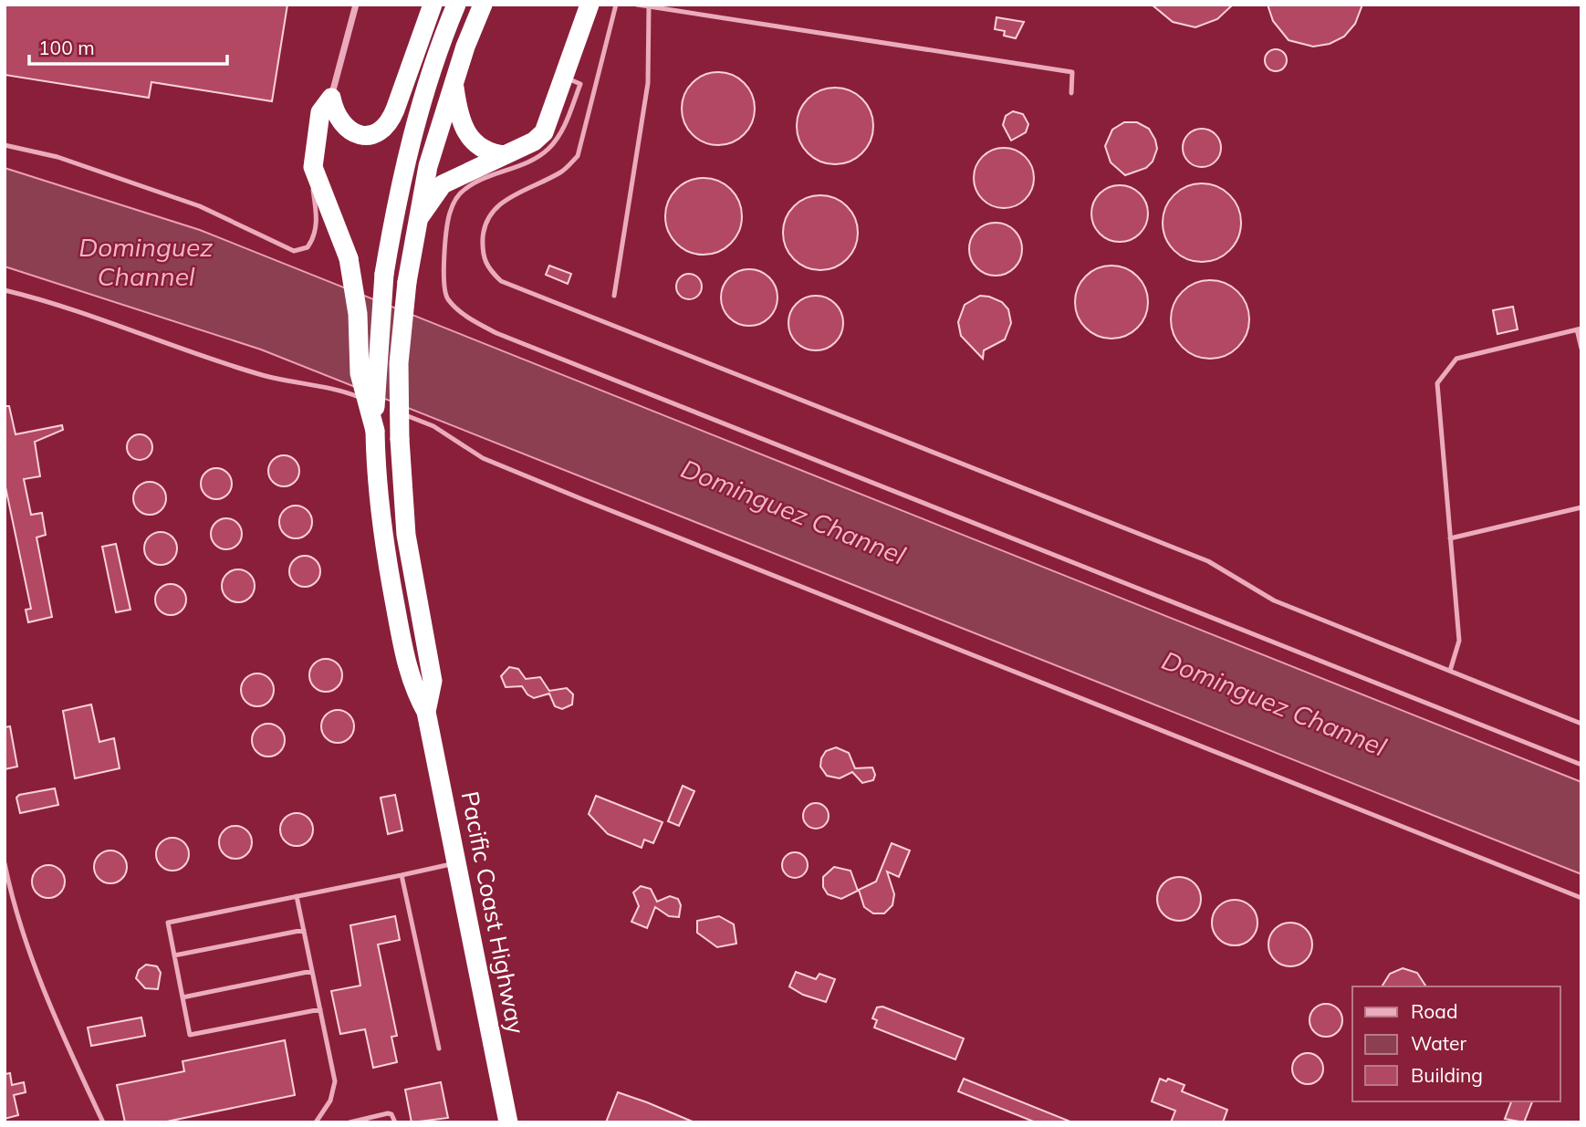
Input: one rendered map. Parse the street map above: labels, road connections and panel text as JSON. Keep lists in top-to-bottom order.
{
  "streets": {
    "highway": ["Pacific Coast Highway"]
  },
  "water": ["Dominguez Channel"],
  "legend": ["Road", "Water", "Building"],
  "scale_bar": "100 m"
}
